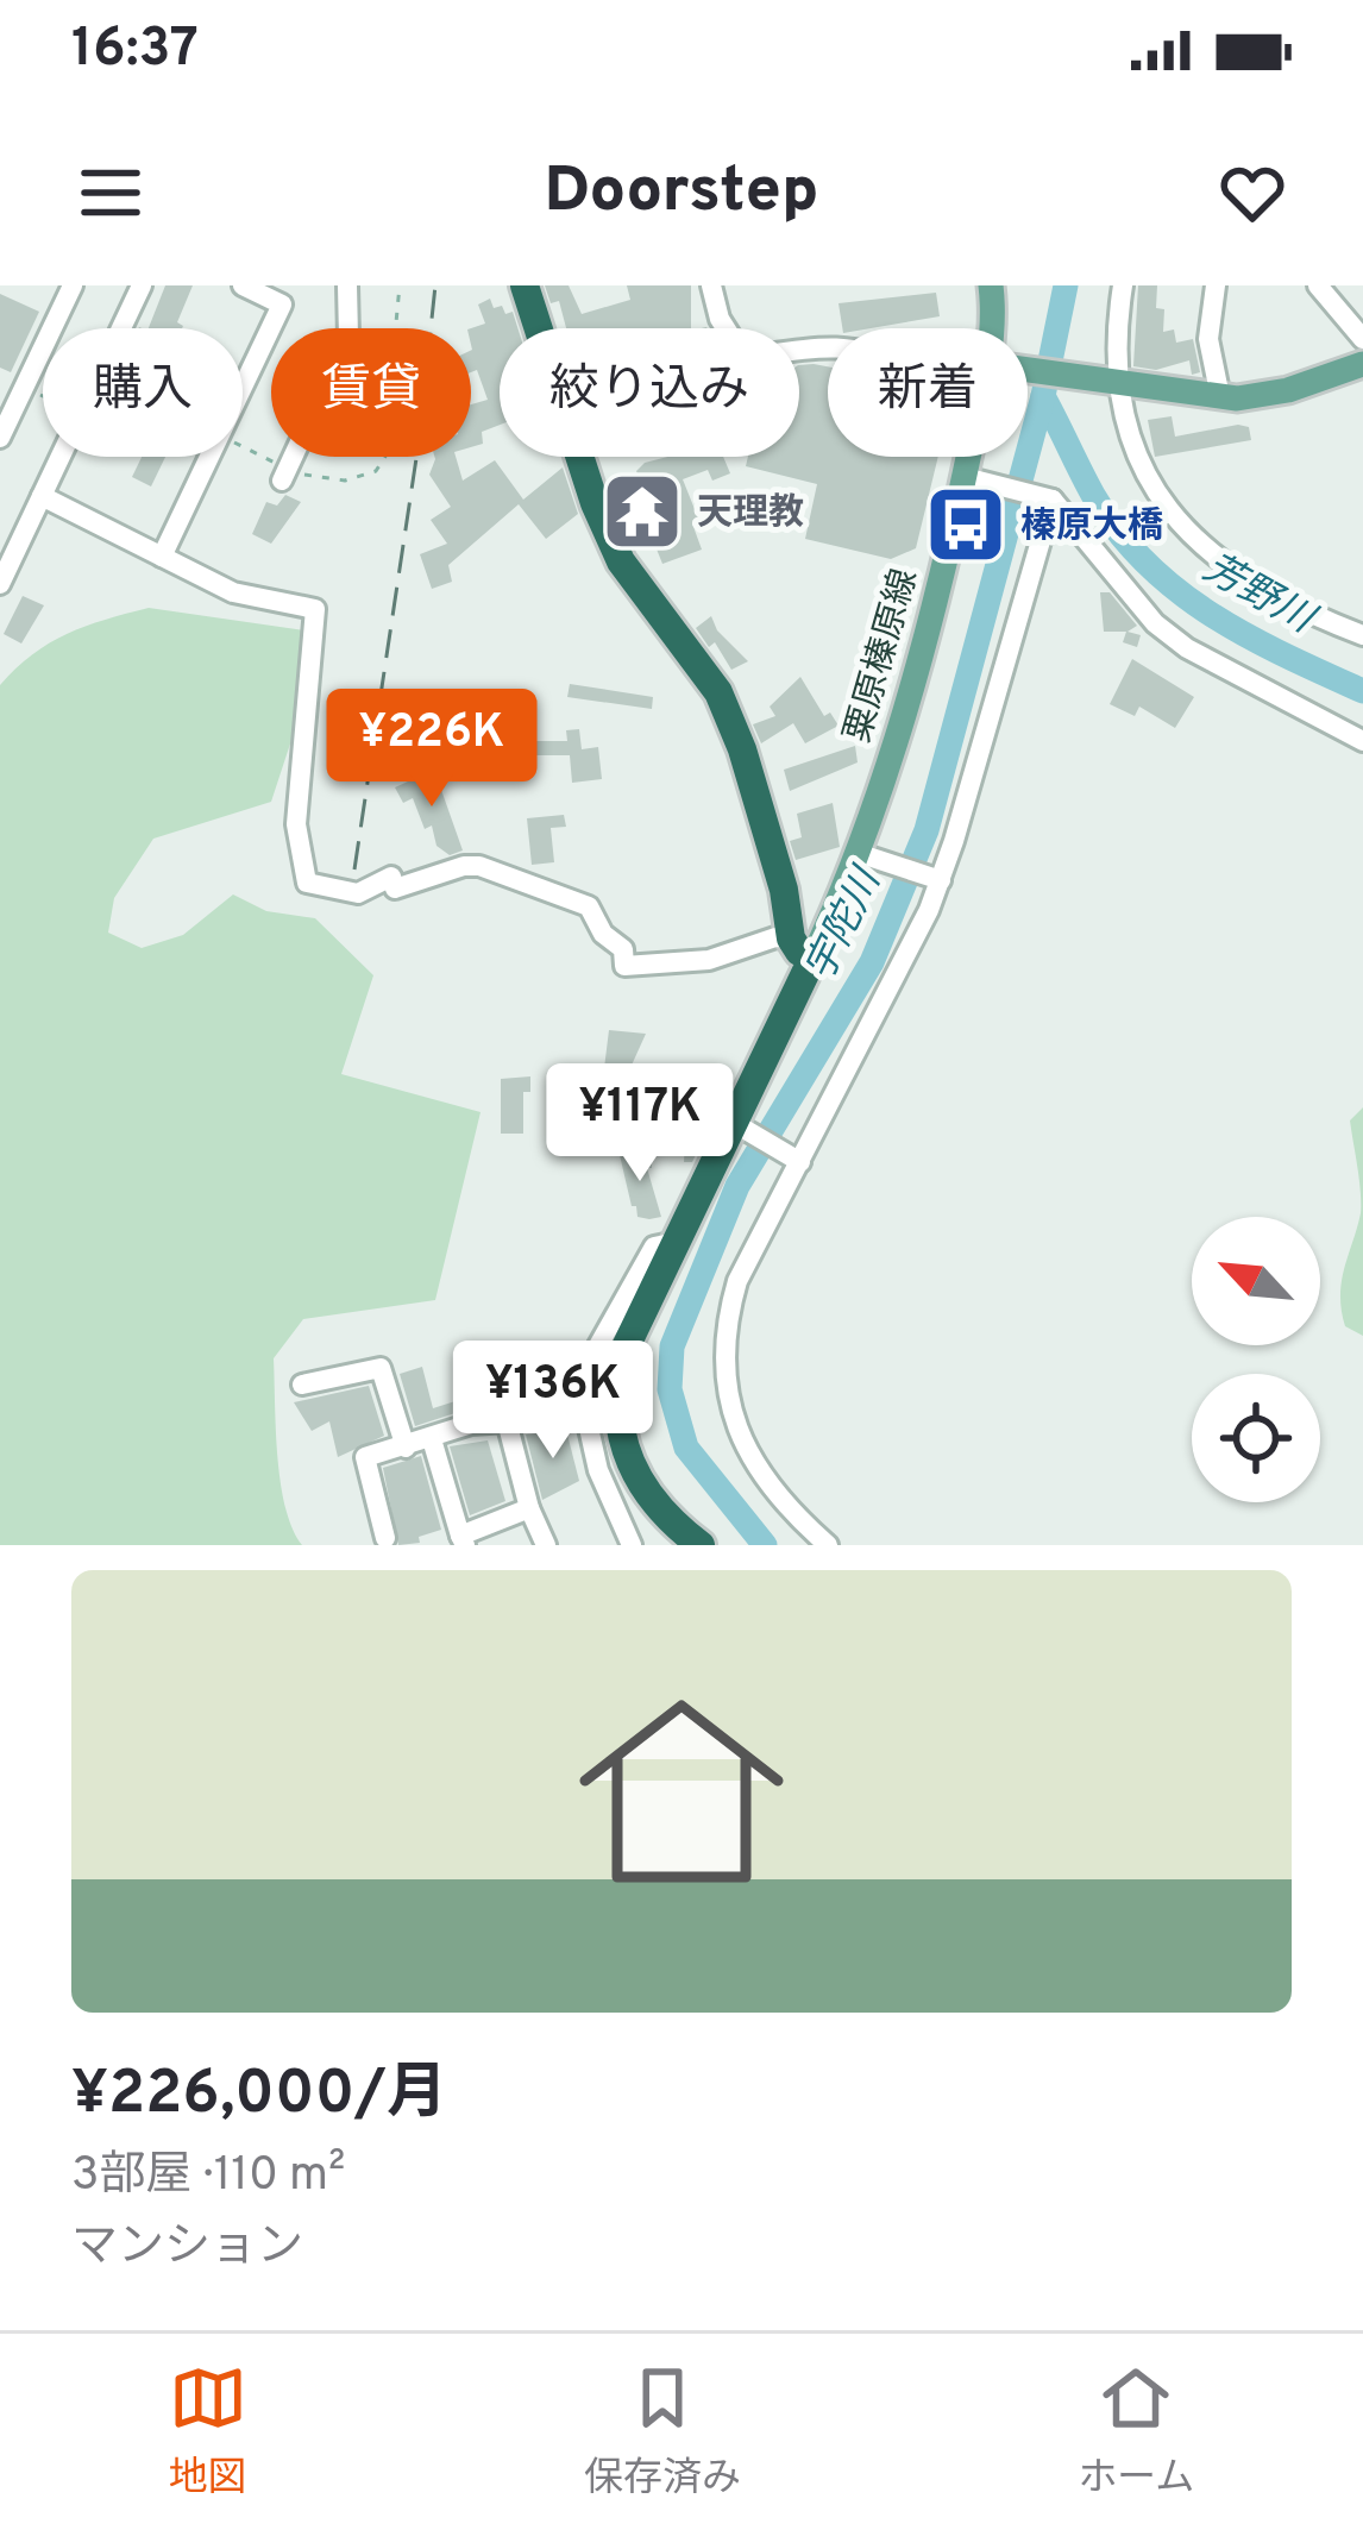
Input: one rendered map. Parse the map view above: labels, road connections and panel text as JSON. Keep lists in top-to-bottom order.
{
  "streets": {
    "main road": ["粟原榛原線"]
  },
  "water": ["芳野川", "宇陀川"],
  "places": {
    "temple": ["天理教"],
    "bus stop": ["榛原大橋"]
  },
  "north": "top left",
  "page": {
    "status": "16:37",
    "header": "Doorstep",
    "chip": [
      "購入",
      "賃貸",
      "絞り込み",
      "新着"
    ],
    "price": ["¥226K", "¥117K", "¥136K"],
    "list": [
      {
        "name": "¥226,000/月",
        "note": "3部屋 · 110 m² · マンション"
      }
    ],
    "tabs": ["地図", "保存済み", "ホーム"]
  }
}
